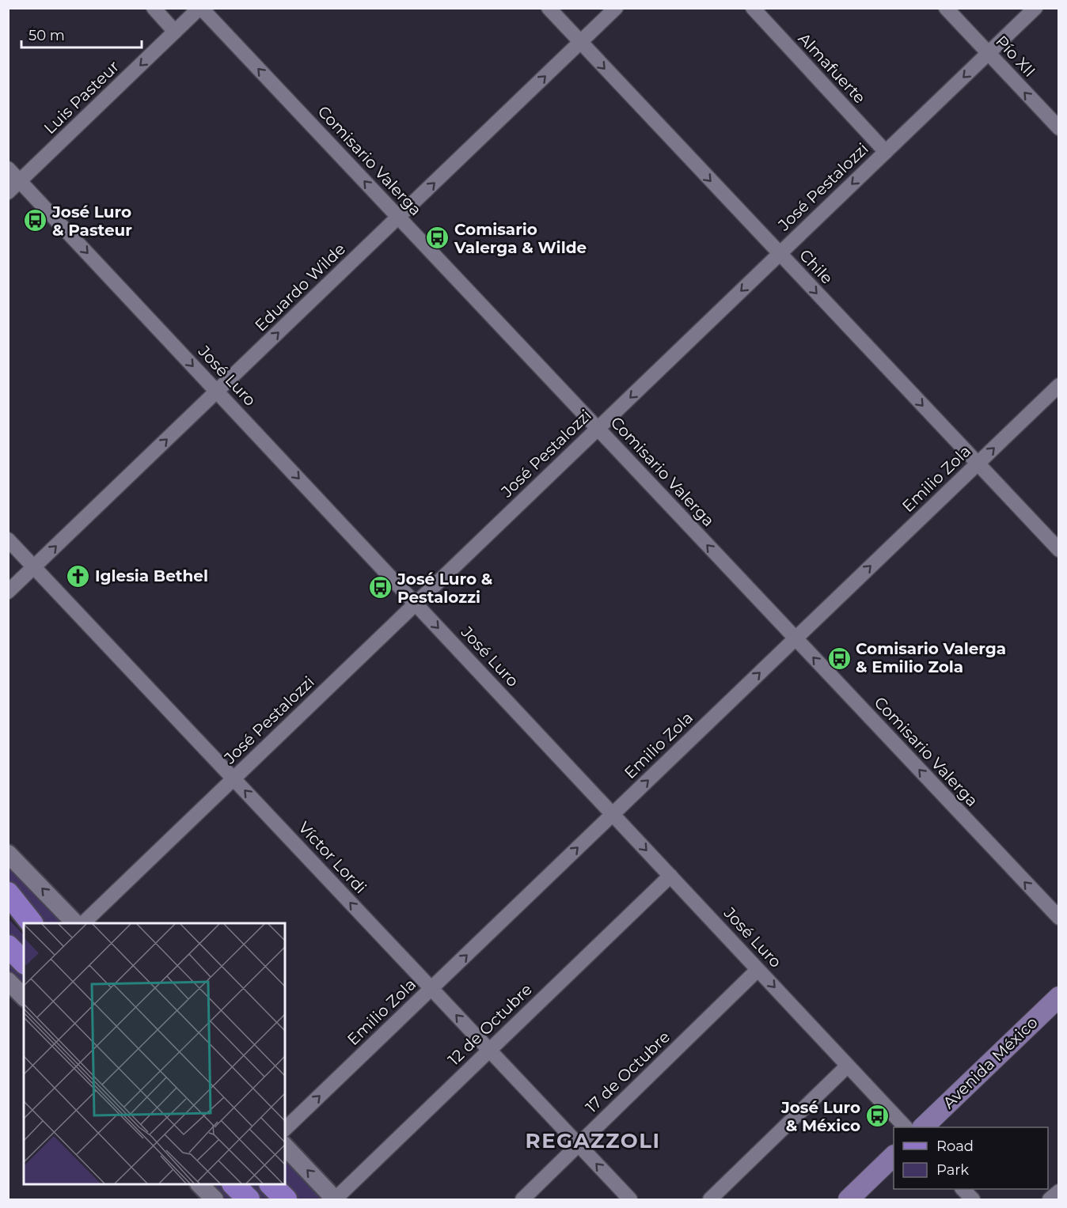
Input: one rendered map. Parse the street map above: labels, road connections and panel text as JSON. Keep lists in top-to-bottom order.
{
  "streets": {
    "main road": ["Avenida México"],
    "street": [
      "Pío XII",
      "Almafuerte",
      "Luis Pasteur",
      "Comisario Valerga",
      "José Pestalozzi",
      "Chile",
      "Eduardo Wilde",
      "José Luro",
      "Emilio Zola",
      "Víctor Lordi",
      "12 de Octubre",
      "17 de Octubre"
    ]
  },
  "crossings": [
    ["Pío XII", "José Pestalozzi"],
    ["Almafuerte", "José Pestalozzi"],
    ["Luis Pasteur", "Comisario Valerga"],
    ["Luis Pasteur", "José Luro"],
    ["Comisario Valerga", "José Pestalozzi"],
    ["Comisario Valerga", "Eduardo Wilde"],
    ["Comisario Valerga", "Emilio Zola"],
    ["José Pestalozzi", "Chile"],
    ["José Pestalozzi", "José Luro"],
    ["José Pestalozzi", "Víctor Lordi"],
    ["Chile", "Eduardo Wilde"],
    ["Chile", "Emilio Zola"],
    ["Eduardo Wilde", "José Luro"],
    ["Eduardo Wilde", "Víctor Lordi"],
    ["José Luro", "Emilio Zola"],
    ["José Luro", "12 de Octubre"],
    ["José Luro", "17 de Octubre"],
    ["Emilio Zola", "Víctor Lordi"],
    ["Víctor Lordi", "12 de Octubre"],
    ["Víctor Lordi", "17 de Octubre"]
  ],
  "one_way": [
    "Pío XII",
    "Luis Pasteur",
    "Comisario Valerga",
    "José Pestalozzi",
    "Chile",
    "Eduardo Wilde",
    "José Luro",
    "Emilio Zola",
    "Víctor Lordi"
  ],
  "districts": ["REGAZZOLI"],
  "places": {
    "bus stop": [
      "José Luro & Pasteur",
      "Comisario Valerga & Wilde",
      "José Luro & Pestalozzi",
      "Comisario Valerga & Emilio Zola",
      "José Luro & México"
    ],
    "church": ["Iglesia Bethel"]
  },
  "legend": ["Road", "Park"],
  "scale_bar": "50 m"
}
